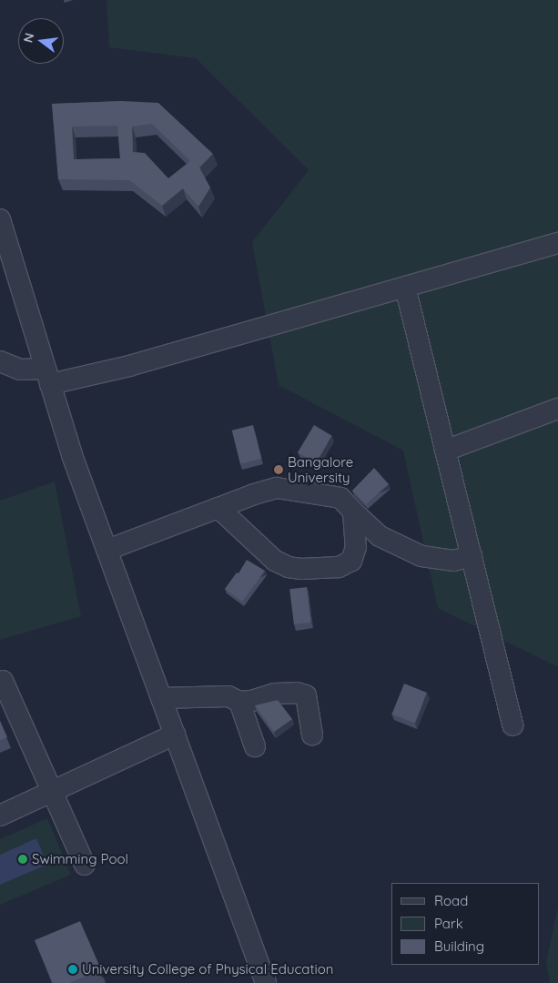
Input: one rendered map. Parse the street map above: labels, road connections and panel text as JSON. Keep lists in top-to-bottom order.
{
  "places": ["Bangalore University", "Swimming Pool", "University College of Physical Education"],
  "legend": ["Road", "Park", "Building"],
  "north": "left"
}
